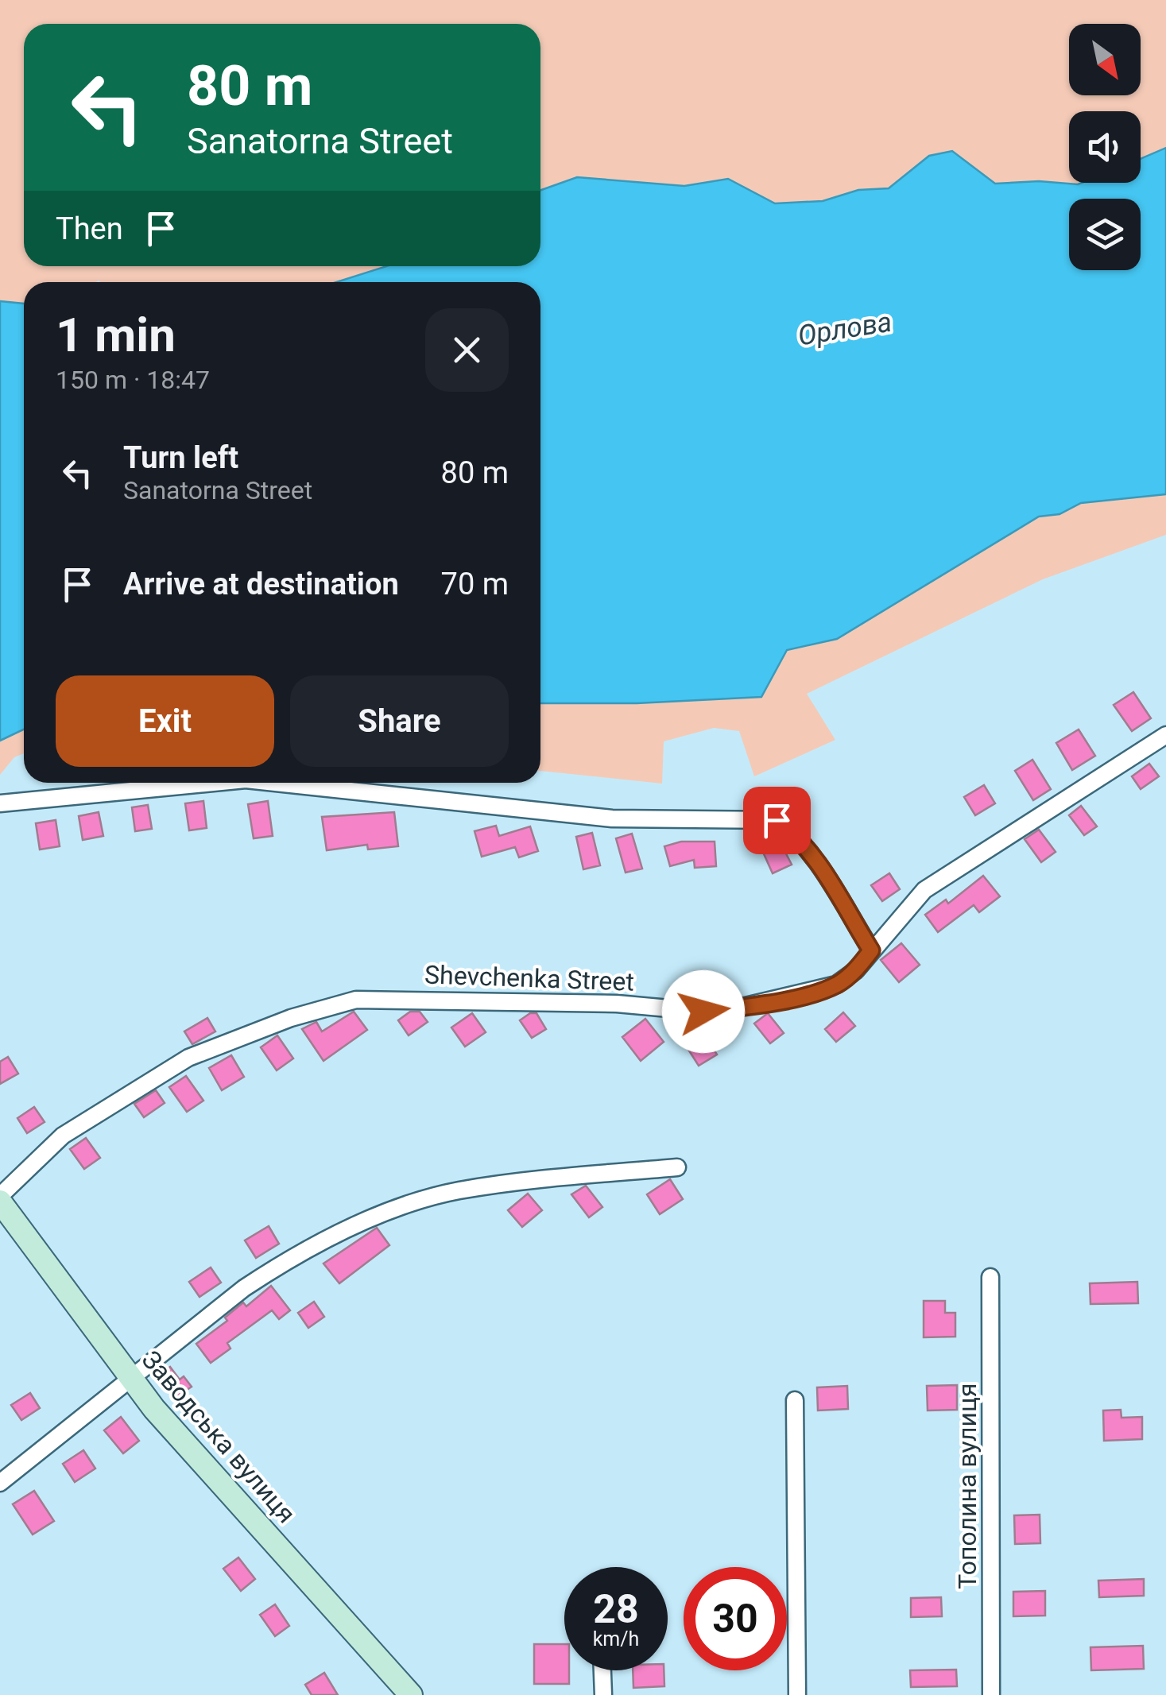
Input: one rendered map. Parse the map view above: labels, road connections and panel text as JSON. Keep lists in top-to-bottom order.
{
  "streets": {
    "street": ["Shevchenka Street", "Заводська вулиця", "Тополина вулиця"]
  },
  "crossings": [
    ["Shevchenka Street", "Заводська вулиця"]
  ],
  "water": ["Орлова"],
  "north": "bottom right",
  "page": {
    "turn": ["80 m", "Sanatorna Street"],
    "then": "Then",
    "heading": ["1 min", "150 m · 18:47"],
    "list": [
      {
        "name": "Turn left",
        "note": "Sanatorna Street",
        "value": "80 m"
      },
      {
        "name": "Arrive at destination",
        "value": "70 m"
      }
    ],
    "buttons": ["Exit", "Share"],
    "speed": "28 km/h",
    "limit": "30"
  }
}
